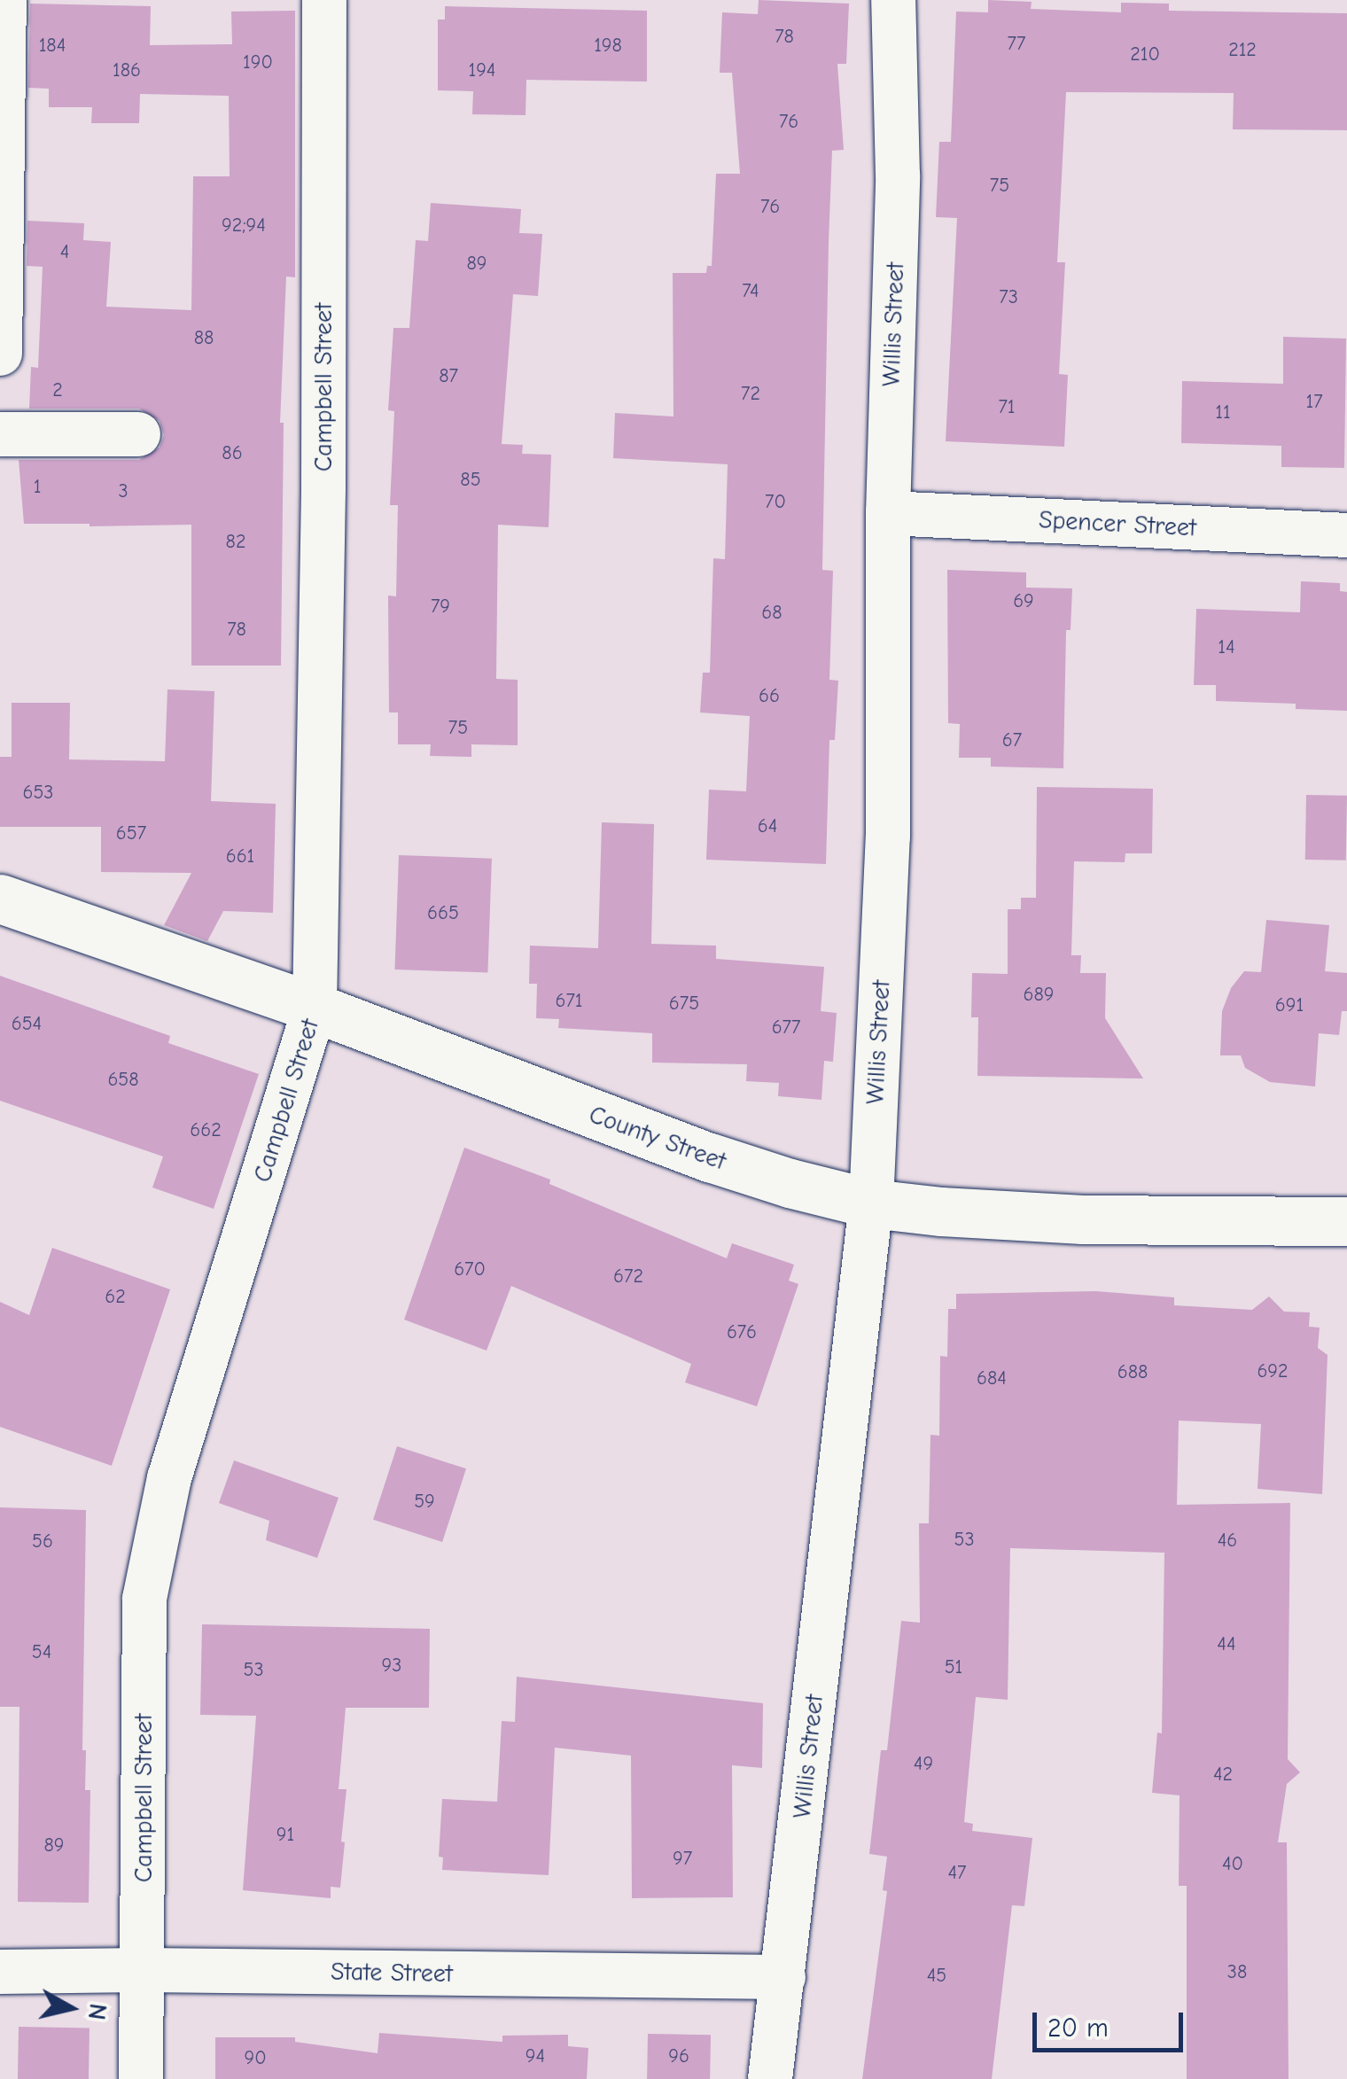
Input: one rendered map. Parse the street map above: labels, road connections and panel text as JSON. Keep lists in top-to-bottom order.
{
  "streets": {
    "main road": ["County Street"],
    "street": [
      "Willis Street",
      "Campbell Street",
      "Spencer Street",
      "State Street"
    ]
  },
  "crossings": [
    ["Willis Street", "Spencer Street"],
    ["Willis Street", "County Street"],
    ["Willis Street", "State Street"],
    ["Campbell Street", "County Street"],
    ["Campbell Street", "State Street"]
  ],
  "house_numbers": [
    "78",
    "77",
    "184",
    "198",
    "212",
    "210",
    "190",
    "186",
    "194",
    "76",
    "75",
    "76",
    "92;94",
    "4",
    "89",
    "74",
    "73",
    "88",
    "87",
    "2",
    "72",
    "17",
    "71",
    "11",
    "86",
    "85",
    "1",
    "3",
    "70",
    "82",
    "69",
    "79",
    "68",
    "78",
    "14",
    "66",
    "75",
    "67",
    "653",
    "64",
    "657",
    "661",
    "665",
    "689",
    "671",
    "675",
    "691",
    "654",
    "677",
    "658",
    "662",
    "670",
    "672",
    "62",
    "676",
    "692",
    "688",
    "684",
    "59",
    "53",
    "46",
    "56",
    "44",
    "54",
    "93",
    "51",
    "53",
    "49",
    "42",
    "91",
    "89",
    "97",
    "40",
    "47",
    "38",
    "45",
    "94",
    "96",
    "90"
  ],
  "scale_bar": "20 m",
  "north": "right"
}
